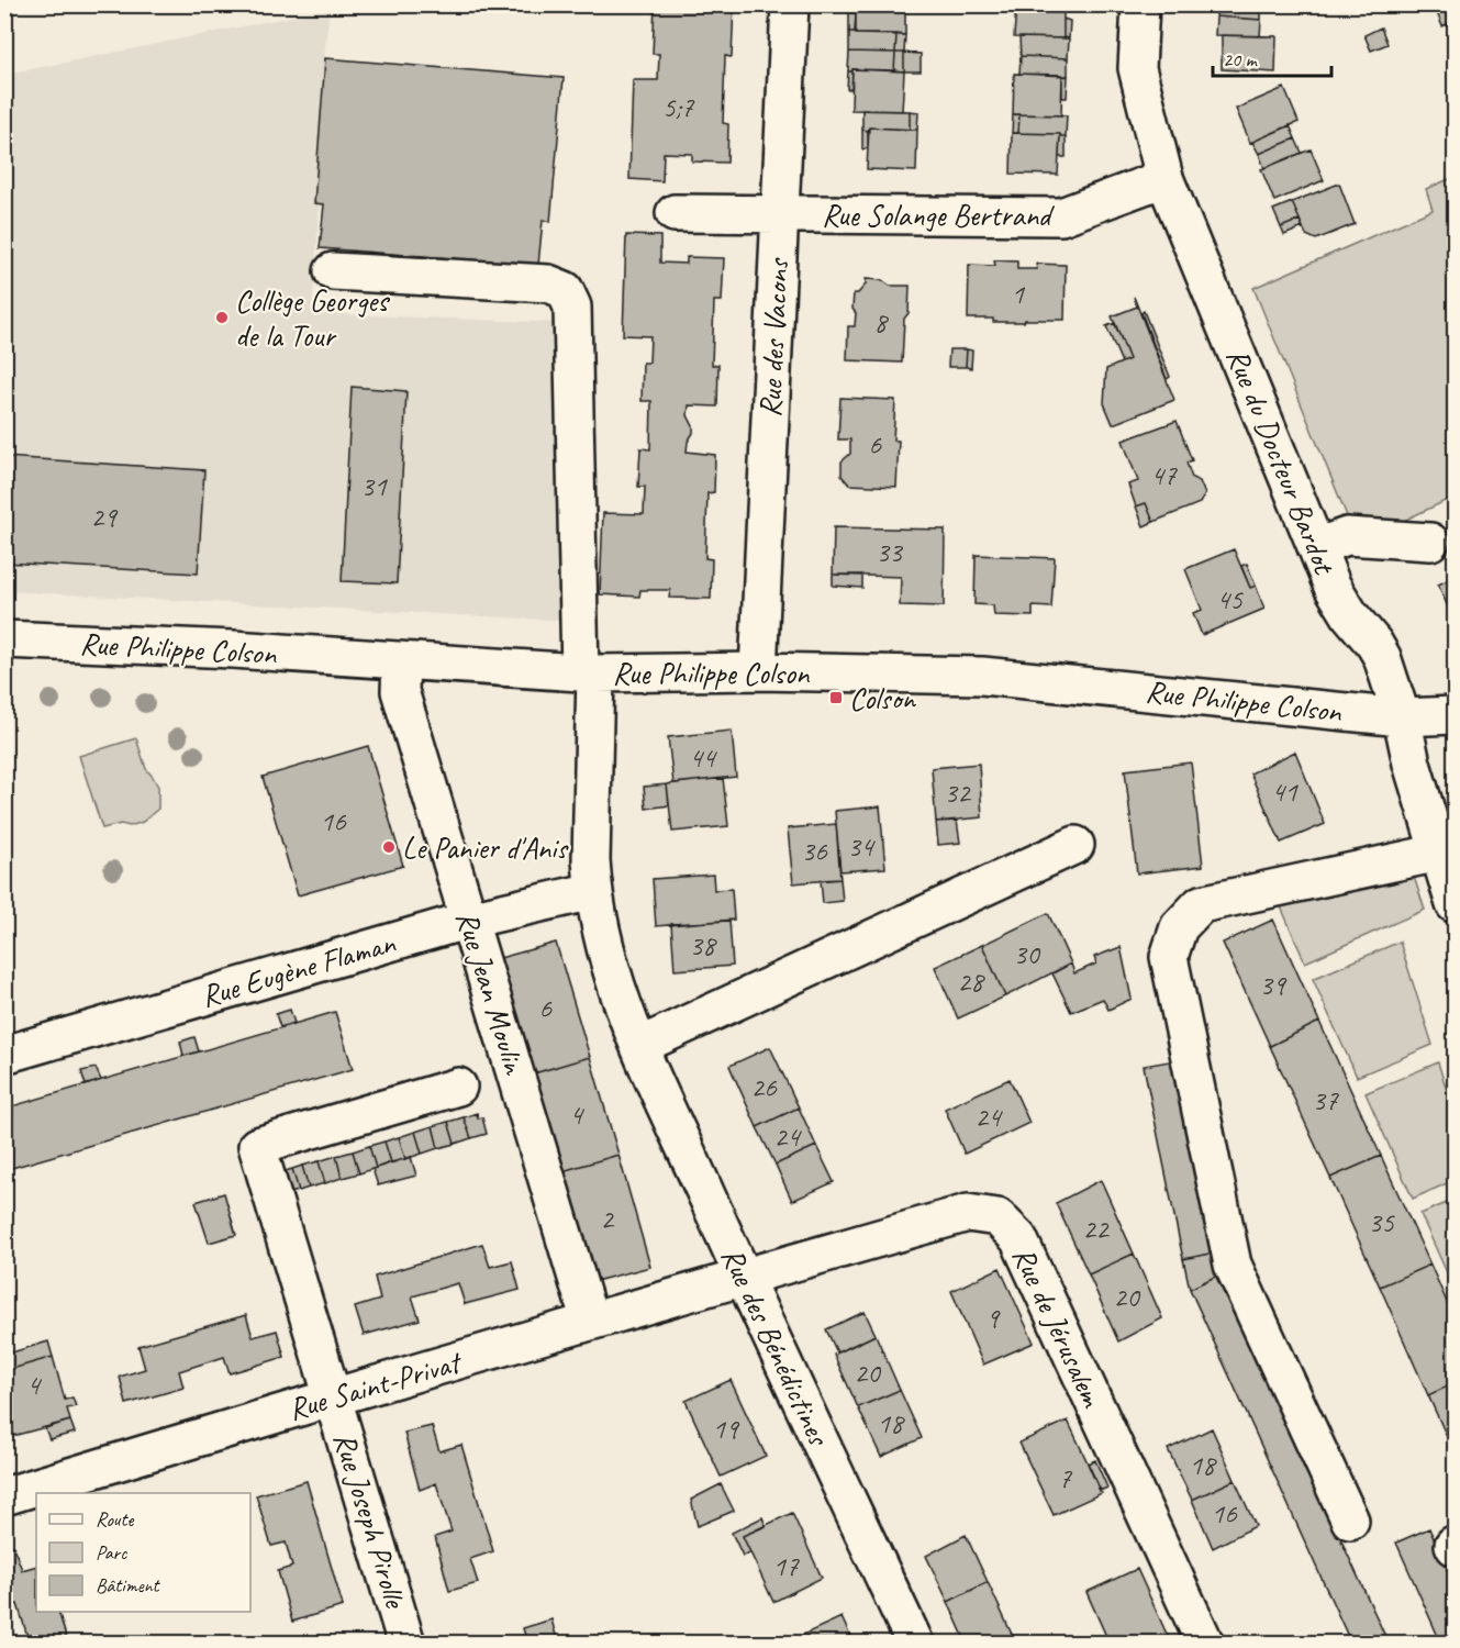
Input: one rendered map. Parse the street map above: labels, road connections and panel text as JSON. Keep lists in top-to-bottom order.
{
  "streets": {
    "street": [
      "Rue Solange Bertrand",
      "Rue des Vacons",
      "Rue du Docteur Bardot",
      "Rue Philippe Colson",
      "Rue Eugène Flaman",
      "Rue Jean Moulin",
      "Rue de Jérusalem",
      "Rue des Bénédictines",
      "Rue Saint-Privat",
      "Rue Joseph Pirolle"
    ]
  },
  "crossings": [
    ["Rue Solange Bertrand", "Rue des Vacons"],
    ["Rue Solange Bertrand", "Rue du Docteur Bardot"],
    ["Rue des Vacons", "Rue Philippe Colson"],
    ["Rue du Docteur Bardot", "Rue Philippe Colson"],
    ["Rue Philippe Colson", "Rue Jean Moulin"],
    ["Rue Philippe Colson", "Rue des Bénédictines"],
    ["Rue Eugène Flaman", "Rue Jean Moulin"],
    ["Rue Eugène Flaman", "Rue des Bénédictines"],
    ["Rue Jean Moulin", "Rue Saint-Privat"],
    ["Rue de Jérusalem", "Rue des Bénédictines"],
    ["Rue de Jérusalem", "Rue Saint-Privat"],
    ["Rue des Bénédictines", "Rue Saint-Privat"],
    ["Rue Saint-Privat", "Rue Joseph Pirolle"]
  ],
  "places": {
    "other": ["Collège Georges de la Tour", "Le Panier d'Anis"],
    "transit": ["Colson"]
  },
  "house_numbers": [
    "5;7",
    "1",
    "8",
    "6",
    "47",
    "31",
    "29",
    "33",
    "45",
    "44",
    "41",
    "32",
    "16",
    "34",
    "36",
    "38",
    "30",
    "28",
    "39",
    "6",
    "26",
    "37",
    "4",
    "24",
    "24",
    "2",
    "35",
    "22",
    "20",
    "9",
    "20",
    "4",
    "18",
    "19",
    "18",
    "7",
    "16",
    "17"
  ],
  "legend": ["Route", "Parc", "Bâtiment"],
  "scale_bar": "20 m"
}
